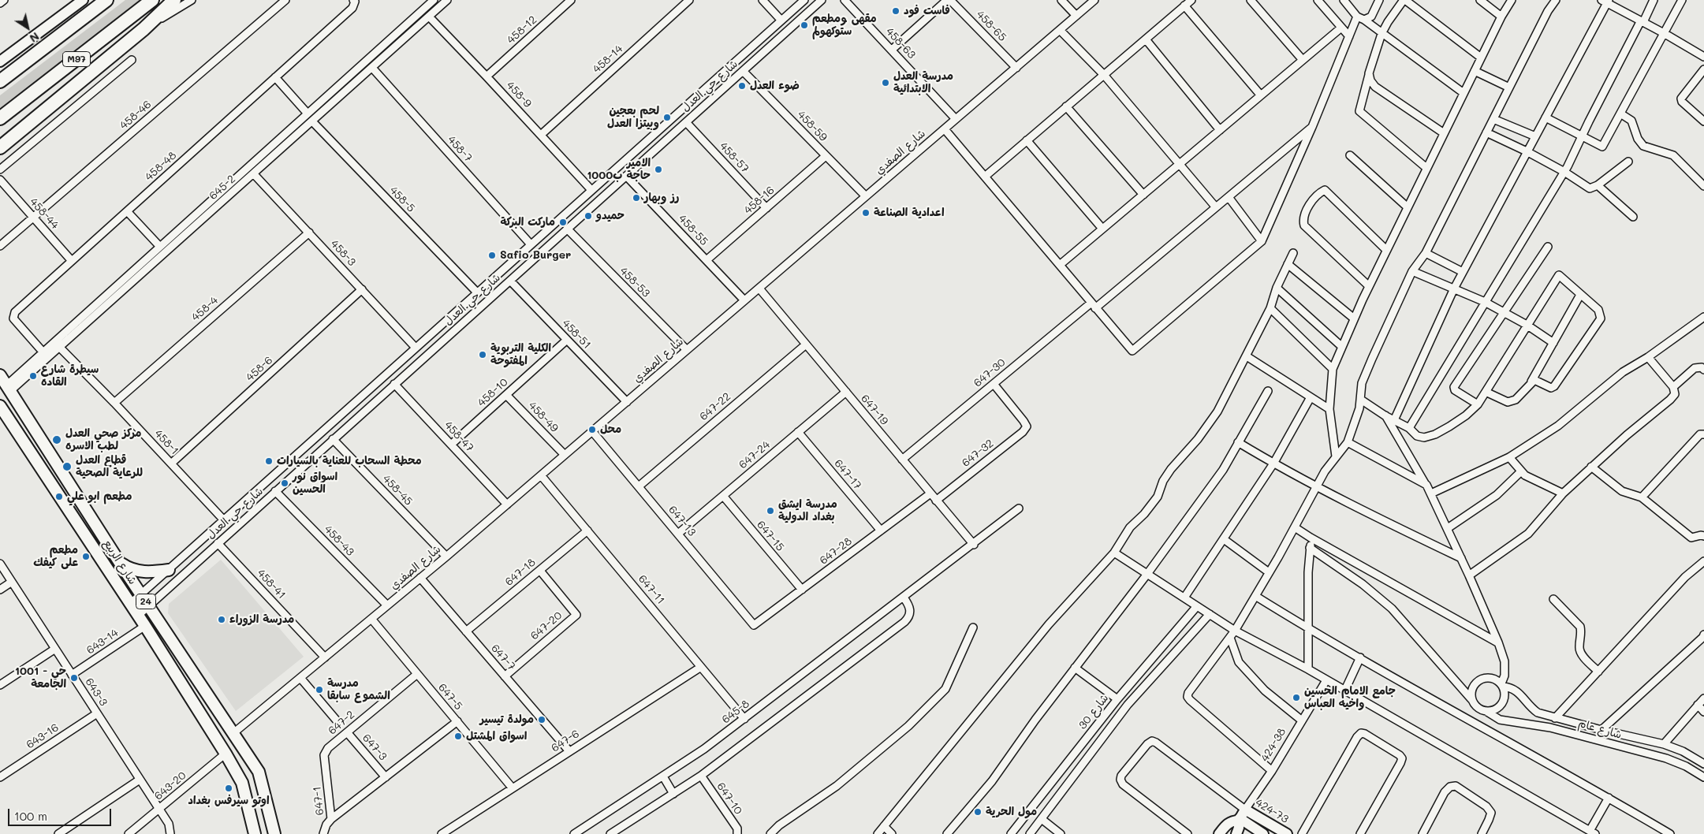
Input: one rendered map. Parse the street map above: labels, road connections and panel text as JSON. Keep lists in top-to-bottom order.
{
  "streets": {
    "highway": ["M97"],
    "main road": ["شارع الربيع", "24"],
    "street": [
      "458-65",
      "458-12",
      "458-63",
      "458-14",
      "شارع حي العدل",
      "458-9",
      "458-46",
      "458-59",
      "458-7",
      "شارع الصفدي",
      "458-57",
      "458-48",
      "645-2",
      "458-5",
      "458-16",
      "458-44",
      "458-55",
      "458-3",
      "458-53",
      "458-4",
      "458-51",
      "458-6",
      "647-30",
      "458-10",
      "647-22",
      "647-19",
      "458-49",
      "458-47",
      "458-1",
      "647-32",
      "647-24",
      "647-17",
      "458-45",
      "647-13",
      "647-15",
      "458-43",
      "647-28",
      "647-18",
      "458-41",
      "647-11",
      "647-20",
      "643-14",
      "647-7",
      "643-3",
      "647-5",
      "645-8",
      "شارع 30",
      "647-2",
      "شارع عام",
      "643-16",
      "647-6",
      "424-38",
      "647-3",
      "643-20",
      "647-10",
      "647-1",
      "424-73"
    ]
  },
  "crossings": [
    ["458-65", "شارع الصفدي"],
    ["458-12", "458-9"],
    ["458-63", "شارع الصفدي"],
    ["458-14", "458-9"],
    ["شارع حي العدل", "458-9"],
    ["شارع حي العدل", "458-59"],
    ["شارع حي العدل", "458-7"],
    ["شارع حي العدل", "458-57"],
    ["شارع حي العدل", "458-5"],
    ["شارع حي العدل", "458-55"],
    ["شارع حي العدل", "458-3"],
    ["شارع حي العدل", "458-53"],
    ["شارع حي العدل", "458-51"],
    ["شارع حي العدل", "458-47"],
    ["شارع حي العدل", "458-1"],
    ["شارع حي العدل", "458-45"],
    ["شارع حي العدل", "458-43"],
    ["شارع حي العدل", "شارع الربيع"],
    ["شارع حي العدل", "458-41"],
    ["458-9", "645-2"],
    ["458-46", "458-44"],
    ["458-59", "شارع الصفدي"],
    ["458-59", "458-16"],
    ["458-7", "645-2"],
    ["شارع الصفدي", "458-55"],
    ["شارع الصفدي", "458-53"],
    ["شارع الصفدي", "458-51"],
    ["شارع الصفدي", "647-19"],
    ["شارع الصفدي", "458-49"],
    ["شارع الصفدي", "458-47"],
    ["شارع الصفدي", "458-45"],
    ["شارع الصفدي", "647-13"],
    ["شارع الصفدي", "458-43"],
    ["شارع الصفدي", "شارع الربيع"],
    ["شارع الصفدي", "458-41"],
    ["شارع الصفدي", "647-11"],
    ["شارع الصفدي", "647-7"],
    ["شارع الصفدي", "647-5"],
    ["458-57", "458-16"],
    ["458-48", "645-2"],
    ["458-48", "458-44"],
    ["645-2", "458-5"],
    ["645-2", "458-3"],
    ["645-2", "458-1"],
    ["645-2", "شارع الربيع"],
    ["458-16", "458-55"],
    ["458-3", "458-4"],
    ["458-3", "458-6"],
    ["458-4", "458-1"],
    ["458-51", "458-10"],
    ["458-6", "458-1"],
    ["647-30", "647-19"],
    ["647-30", "647-32"],
    ["458-10", "458-49"],
    ["458-10", "458-47"],
    ["647-22", "647-19"],
    ["647-22", "647-13"],
    ["647-19", "647-32"],
    ["647-19", "647-24"],
    ["647-19", "647-28"],
    ["647-19", "645-8"],
    ["647-24", "647-17"],
    ["647-24", "647-13"],
    ["647-24", "647-15"],
    ["647-17", "647-28"],
    ["647-13", "647-28"],
    ["647-15", "647-28"],
    ["شارع الربيع", "643-14"],
    ["شارع الربيع", "643-20"],
    ["647-18", "647-11"],
    ["647-18", "647-20"],
    ["647-18", "647-7"],
    ["647-11", "645-8"],
    ["647-11", "647-6"],
    ["647-20", "647-7"],
    ["643-14", "643-3"],
    ["647-7", "647-6"],
    ["643-3", "643-16"],
    ["643-3", "643-20"],
    ["647-5", "647-2"],
    ["647-5", "647-6"],
    ["647-2", "647-3"],
    ["647-2", "647-1"],
    ["424-38", "424-73"]
  ],
  "places": [
    "فاست فود",
    "مقهى ومطعم ستوكهولم",
    "مدرسة العدل الابتدائية",
    "ضوء العدل",
    "لحم بعجين وبيتزا العدل",
    "الامير حاجة ب1000",
    "رز وبهار",
    "اعدادية الصناعة",
    "حميدو",
    "ماركت البركة",
    "Safio Burger",
    "الكلية التربوية المفتوحة",
    "سيطرة شارع القاده",
    "محل",
    "مركز صحي العدل لطب الاسره",
    "محطة السحاب للعناية بالسيارات",
    "قطاع العدل للرعاية الصحية",
    "اسواق نور الحسين",
    "مطعم ابو علي",
    "مدرسة ايشق بغداد الدولية",
    "مطعم على كيفك",
    "مدرسة الزوراء",
    "1001 - حي الجامعة",
    "مدرسة الشموع سابقا",
    "جامع الامام الحسين واخيه العباس",
    "مولدة تيسير",
    "اسواق المشتل",
    "اوتو سيرفس بغداد",
    "مول الحرية"
  ],
  "scale_bar": "100 m",
  "north": "bottom right"
}
